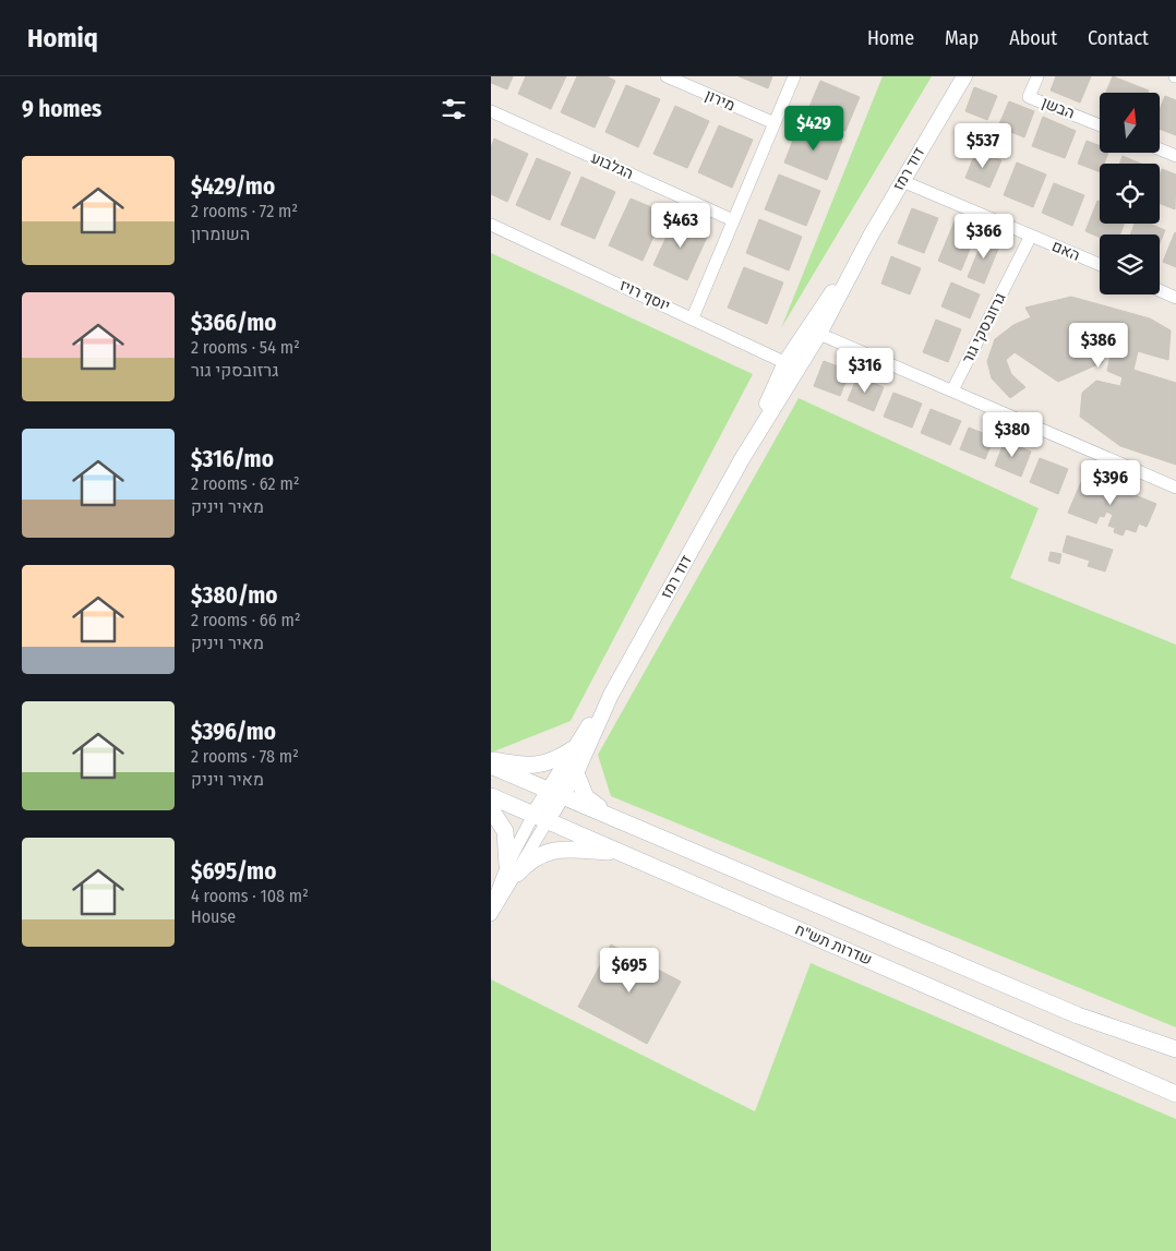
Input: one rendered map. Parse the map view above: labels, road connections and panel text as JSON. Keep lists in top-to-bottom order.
{
  "streets": {
    "main road": ["שדרות תש\"ח"],
    "street": [
      "מירון",
      "הבשן",
      "הגלבוע",
      "דוד רמז",
      "האם",
      "יוסף רויז",
      "גרזובסקי גור"
    ]
  },
  "crossings": [
    ["דוד רמז", "האם"],
    ["דוד רמז", "יוסף רויז"],
    ["דוד רמז", "שדרות תש\"ח"],
    ["האם", "גרזובסקי גור"]
  ],
  "north": "top",
  "page": {
    "header": "Homiq",
    "nav": [
      "Home",
      "Map",
      "About",
      "Contact"
    ],
    "heading": "9 homes",
    "price": [
      "$429",
      "$537",
      "$463",
      "$366",
      "$386",
      "$316",
      "$380",
      "$396",
      "$695"
    ],
    "list": [
      {
        "name": "$429/mo",
        "note": "2 rooms · 72 m² · השומרון"
      },
      {
        "name": "$366/mo",
        "note": "2 rooms · 54 m² · גרזובסקי גור"
      },
      {
        "name": "$316/mo",
        "note": "2 rooms · 62 m² · מאיר ויניק"
      },
      {
        "name": "$380/mo",
        "note": "2 rooms · 66 m² · מאיר ויניק"
      },
      {
        "name": "$396/mo",
        "note": "2 rooms · 78 m² · מאיר ויניק"
      },
      {
        "name": "$695/mo",
        "note": "4 rooms · 108 m² · House"
      }
    ]
  }
}
